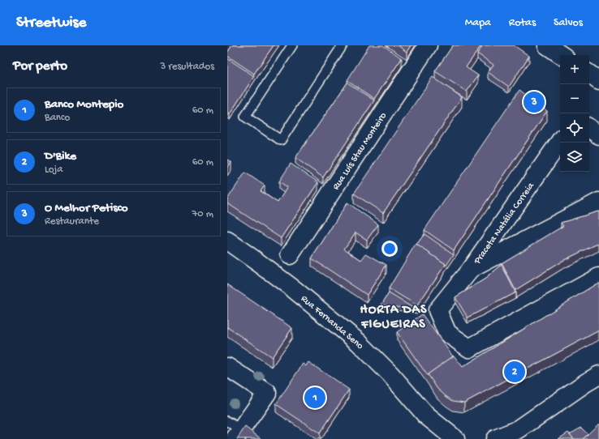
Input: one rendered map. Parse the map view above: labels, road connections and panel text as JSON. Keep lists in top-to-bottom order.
{
  "streets": {
    "street": ["Rua Luís Stau Monteiro", "Praceta Natália Correia", "Rua Fernanda Seno"]
  },
  "districts": ["HORTA DAS FIGUEIRAS"],
  "page": {
    "header": "Streetwise",
    "nav": ["Mapa", "Rotas", "Salvos"],
    "heading": ["Por perto", "3 resultados"],
    "map_buttons": ["+", "−"],
    "list": [
      {
        "mark": "1",
        "name": "Banco Montepio",
        "note": "Banco",
        "value": "60 m"
      },
      {
        "mark": "2",
        "name": "D'Bike",
        "note": "Loja",
        "value": "60 m"
      },
      {
        "mark": "3",
        "name": "O Melhor Petisco",
        "note": "Restaurante",
        "value": "70 m"
      }
    ],
    "pins": ["3", "2", "1"]
  }
}
